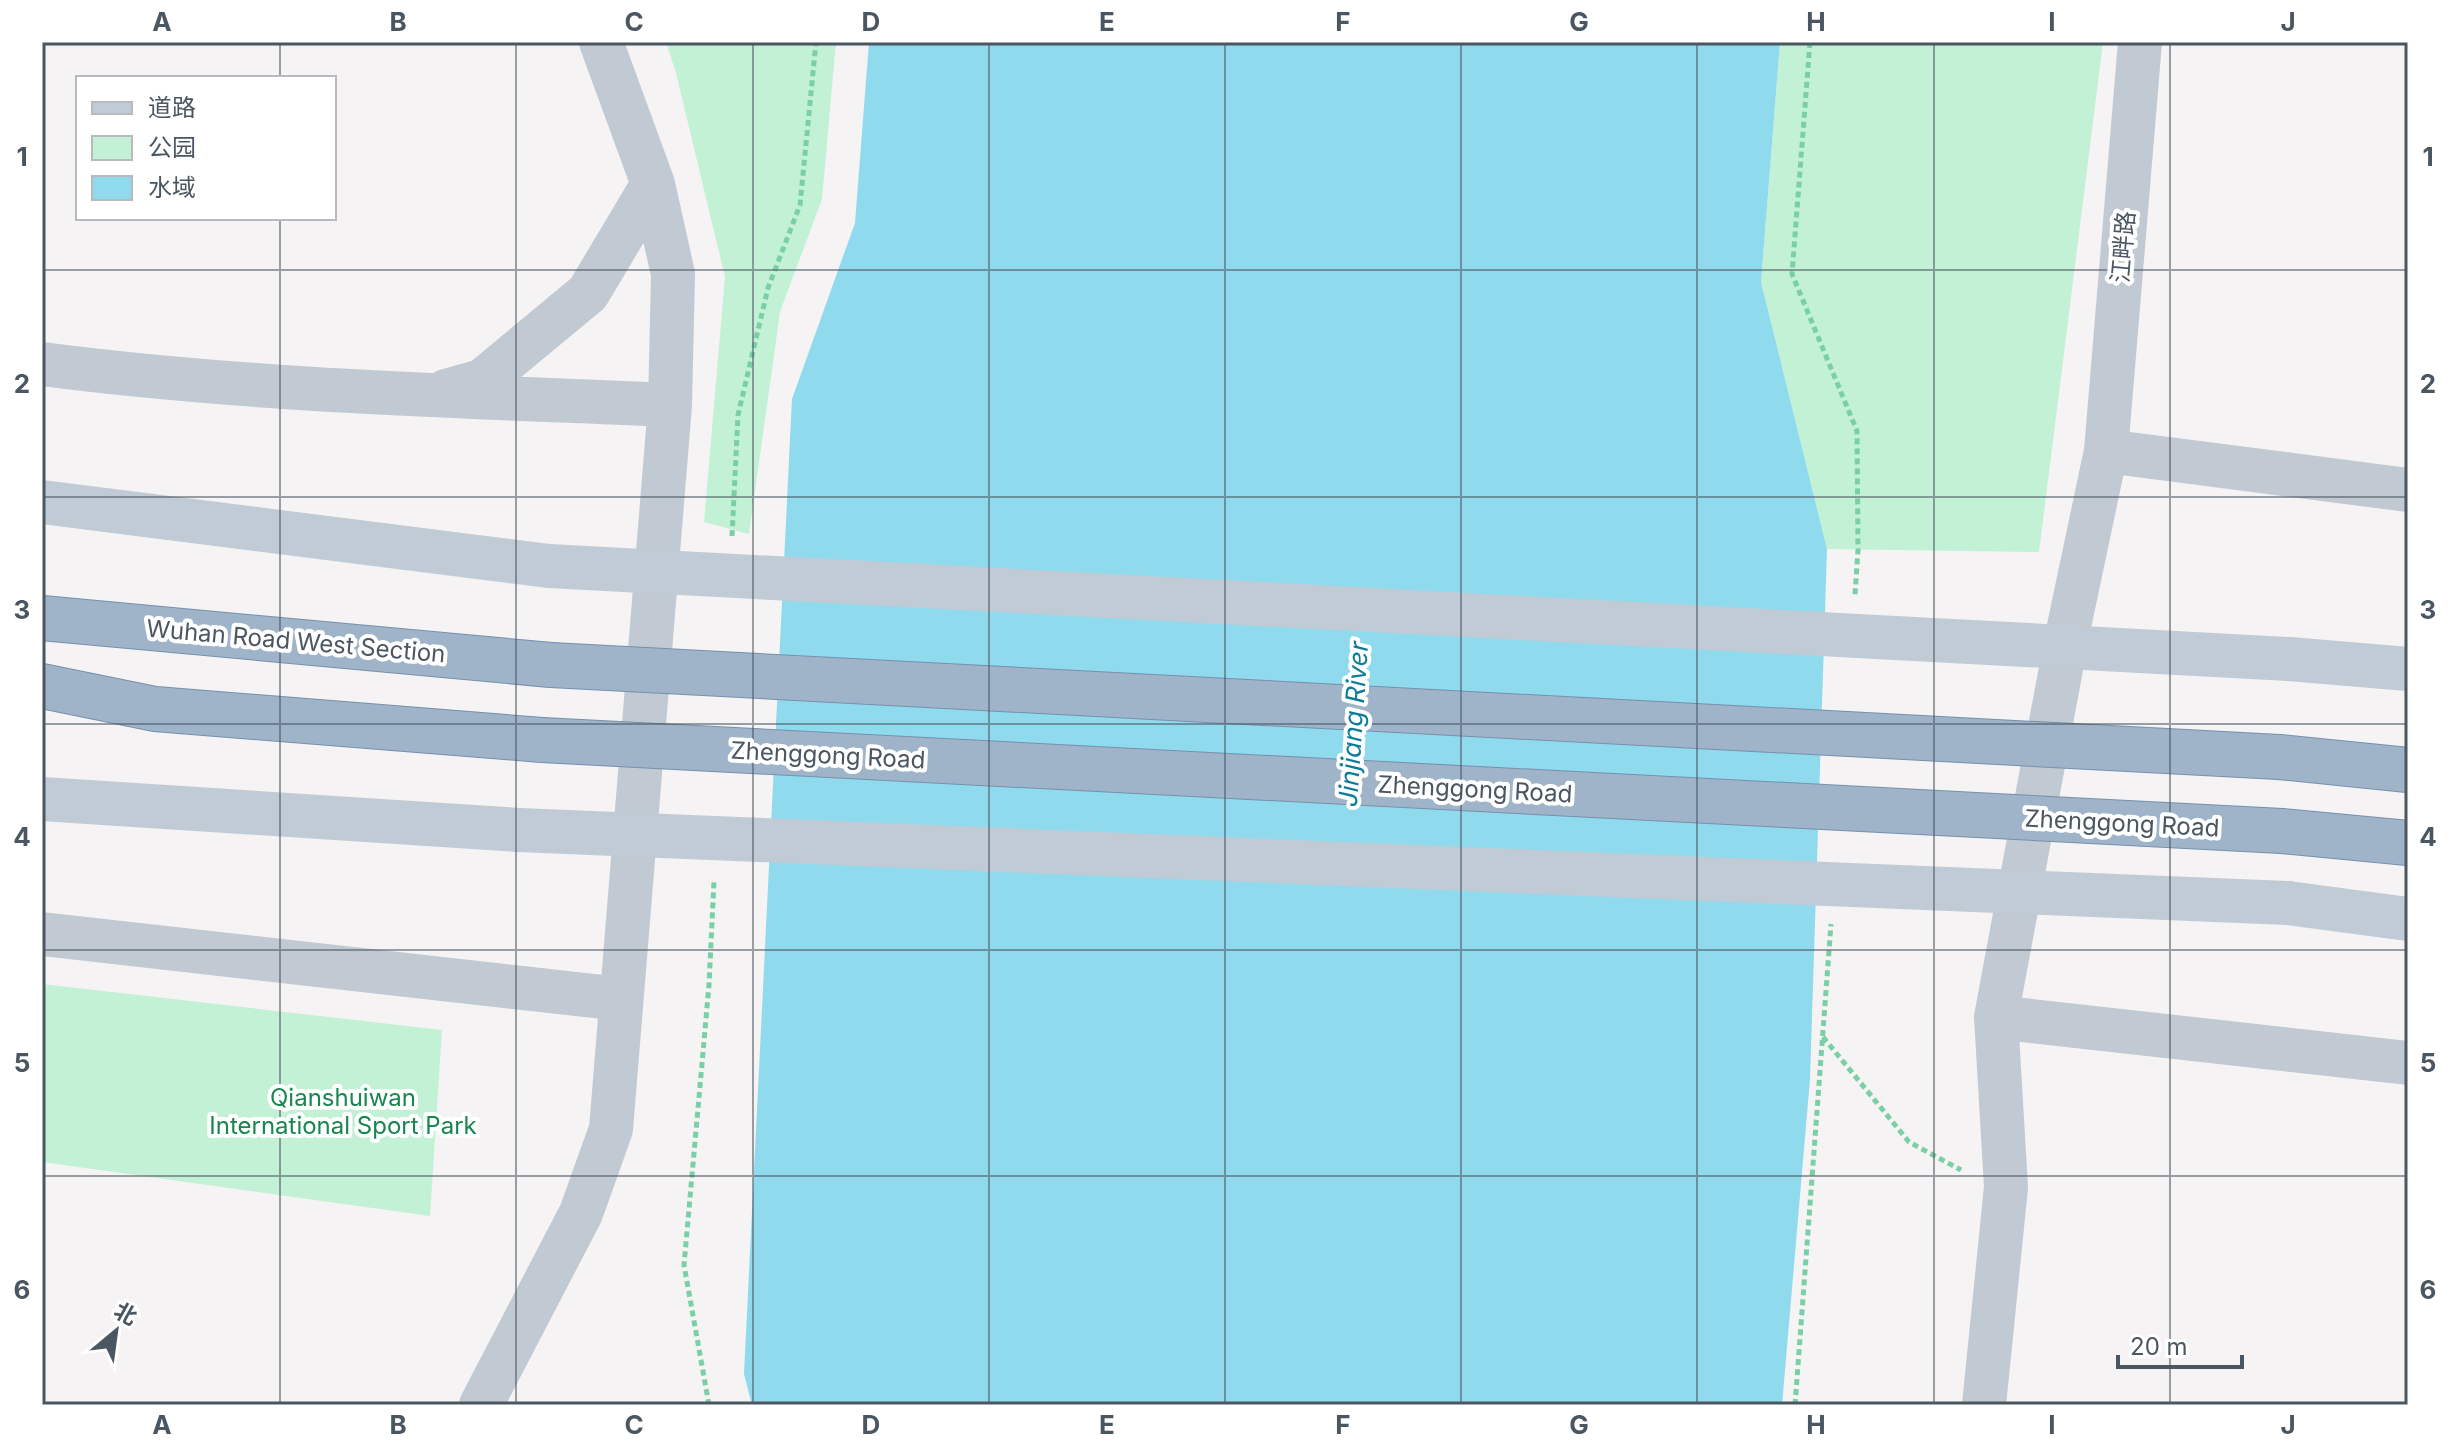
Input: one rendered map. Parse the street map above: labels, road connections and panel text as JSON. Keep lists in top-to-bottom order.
{
  "streets": {
    "highway": ["Wuhan Road West Section", "Zhenggong Road"],
    "street": ["江畔路"]
  },
  "water": ["Jinjiang River"],
  "parks": ["Qianshuiwan International Sport Park"],
  "legend": ["道路", "公园", "水域"],
  "scale_bar": "20 m",
  "north": "top right",
  "grid": {
    "columns": [
      "A",
      "B",
      "C",
      "D",
      "E",
      "F",
      "G",
      "H",
      "I",
      "J"
    ],
    "rows": [
      "1",
      "2",
      "3",
      "4",
      "5",
      "6"
    ]
  }
}
